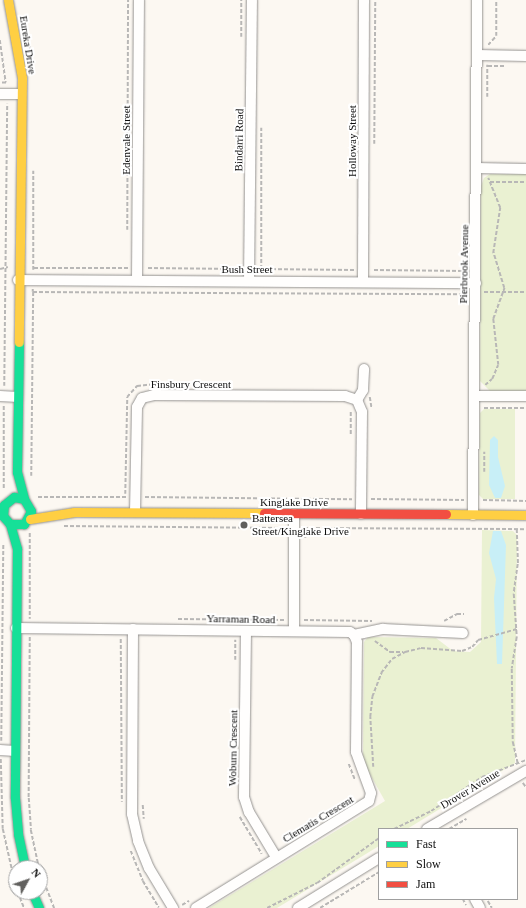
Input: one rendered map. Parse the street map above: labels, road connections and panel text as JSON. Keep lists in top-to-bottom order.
{
  "streets": {
    "street": [
      "Eureka Drive",
      "Edenvale Street",
      "Bindarri Road",
      "Holloway Street",
      "Pierbrook Avenue",
      "Bush Street",
      "Finsbury Crescent",
      "Kinglake Drive",
      "Yarraman Road",
      "Woburn Crescent",
      "Drover Avenue",
      "Clematis Crescent"
    ]
  },
  "crossings": [
    ["Eureka Drive", "Bush Street"],
    ["Eureka Drive", "Kinglake Drive"],
    ["Edenvale Street", "Bush Street"],
    ["Bindarri Road", "Bush Street"],
    ["Holloway Street", "Bush Street"],
    ["Pierbrook Avenue", "Bush Street"],
    ["Pierbrook Avenue", "Kinglake Drive"],
    ["Finsbury Crescent", "Kinglake Drive"],
    ["Yarraman Road", "Woburn Crescent"],
    ["Yarraman Road", "Clematis Crescent"],
    ["Woburn Crescent", "Clematis Crescent"]
  ],
  "places": ["Battersea Street/Kinglake Drive"],
  "legend": ["Fast", "Slow", "Jam"],
  "north": "top right"
}
